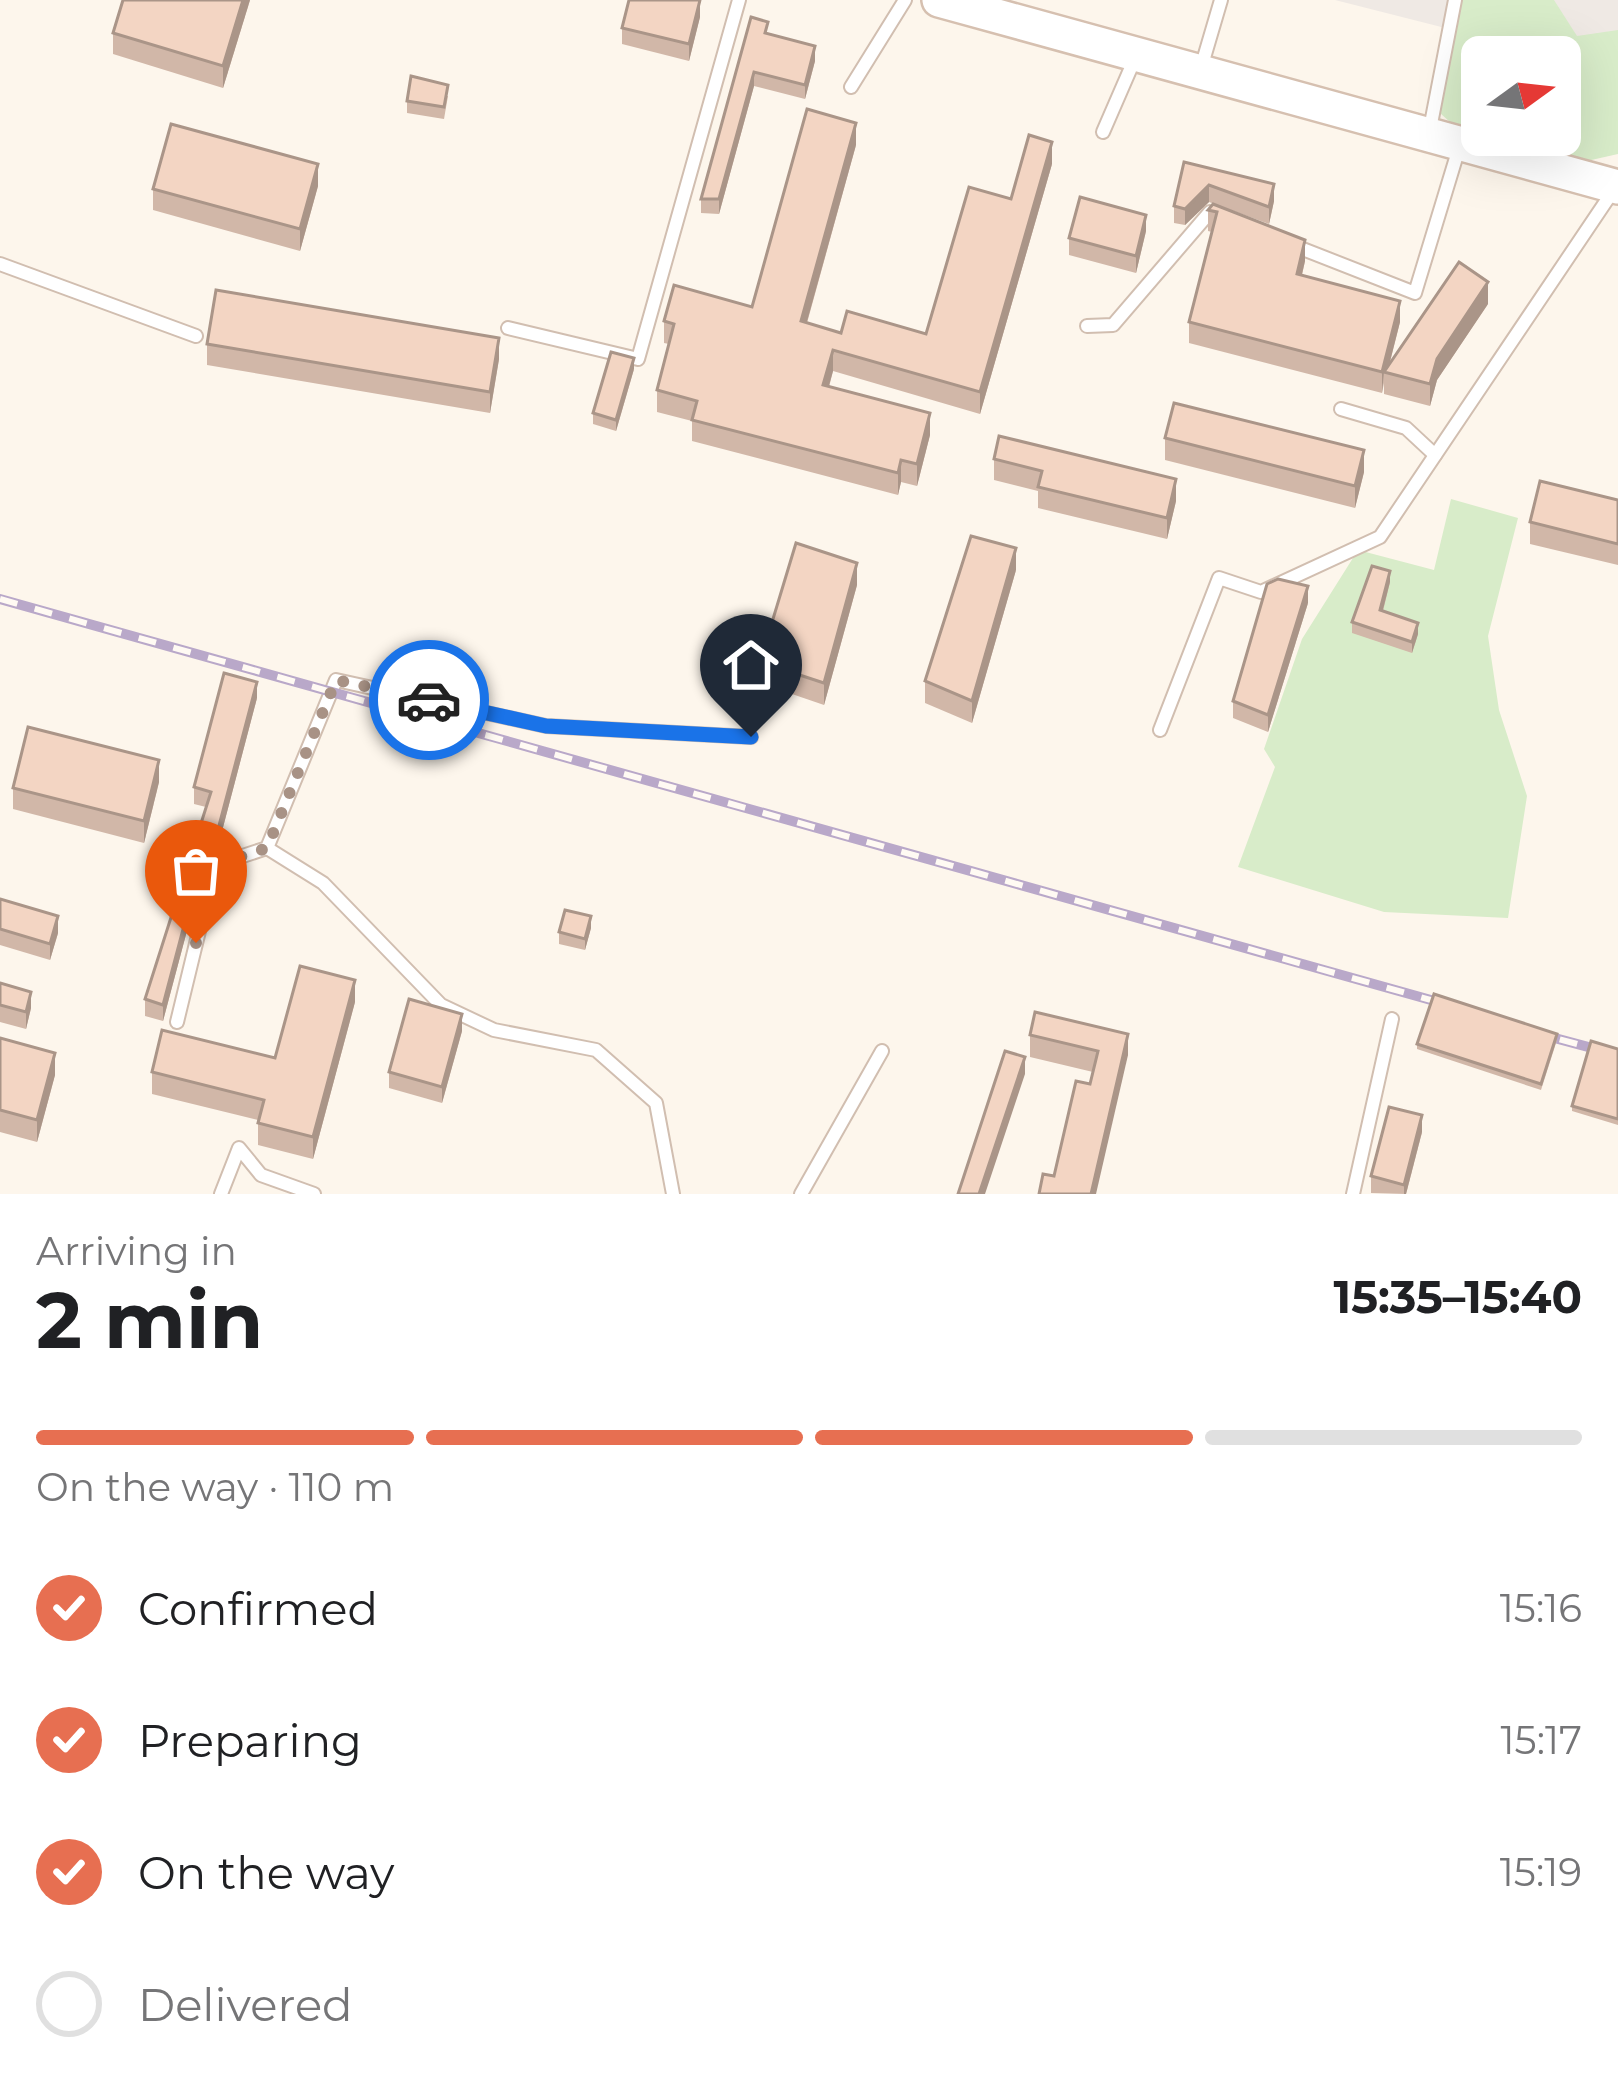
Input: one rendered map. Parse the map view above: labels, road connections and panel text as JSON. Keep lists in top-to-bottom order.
{
  "north": "right",
  "page": {
    "heading": ["2 min", "Arriving in", "15:35–15:40"],
    "bar": "On the way · 110 m",
    "list": [
      ["Confirmed", "15:16"],
      ["Preparing", "15:17"],
      ["On the way", "15:19"],
      "Delivered"
    ]
  }
}
